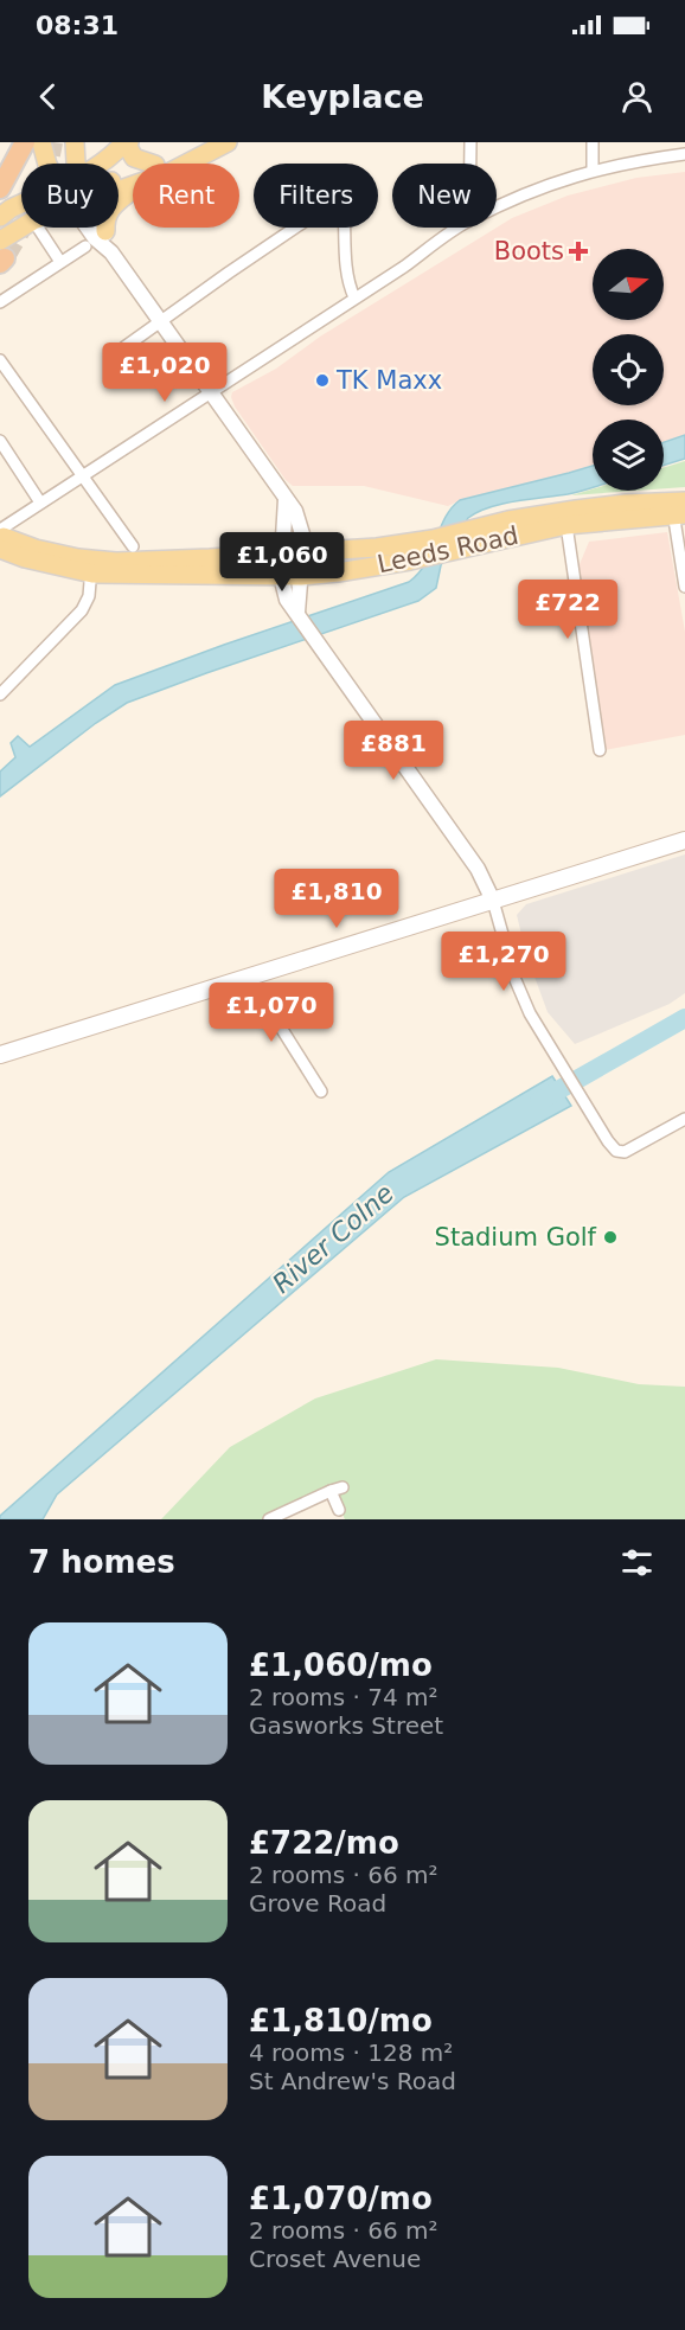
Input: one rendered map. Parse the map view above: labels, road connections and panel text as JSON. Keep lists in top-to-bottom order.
{
  "streets": {
    "main road": ["Leeds Road"]
  },
  "water": ["River Colne"],
  "places": {
    "health": ["Boots"],
    "other": ["TK Maxx", "Stadium Golf"]
  },
  "north": "right",
  "page": {
    "status": "08:31",
    "header": "Keyplace",
    "chip": [
      "Buy",
      "Rent",
      "Filters",
      "New"
    ],
    "price": [
      "£1,020",
      "£1,060",
      "£722",
      "£881",
      "£1,810",
      "£1,270",
      "£1,070"
    ],
    "heading": "7 homes",
    "list": [
      {
        "name": "£1,060/mo",
        "note": "2 rooms · 74 m² · Gasworks Street"
      },
      {
        "name": "£722/mo",
        "note": "2 rooms · 66 m² · Grove Road"
      },
      {
        "name": "£1,810/mo",
        "note": "4 rooms · 128 m² · St Andrew's Road"
      },
      {
        "name": "£1,070/mo",
        "note": "2 rooms · 66 m² · Croset Avenue"
      }
    ]
  }
}
